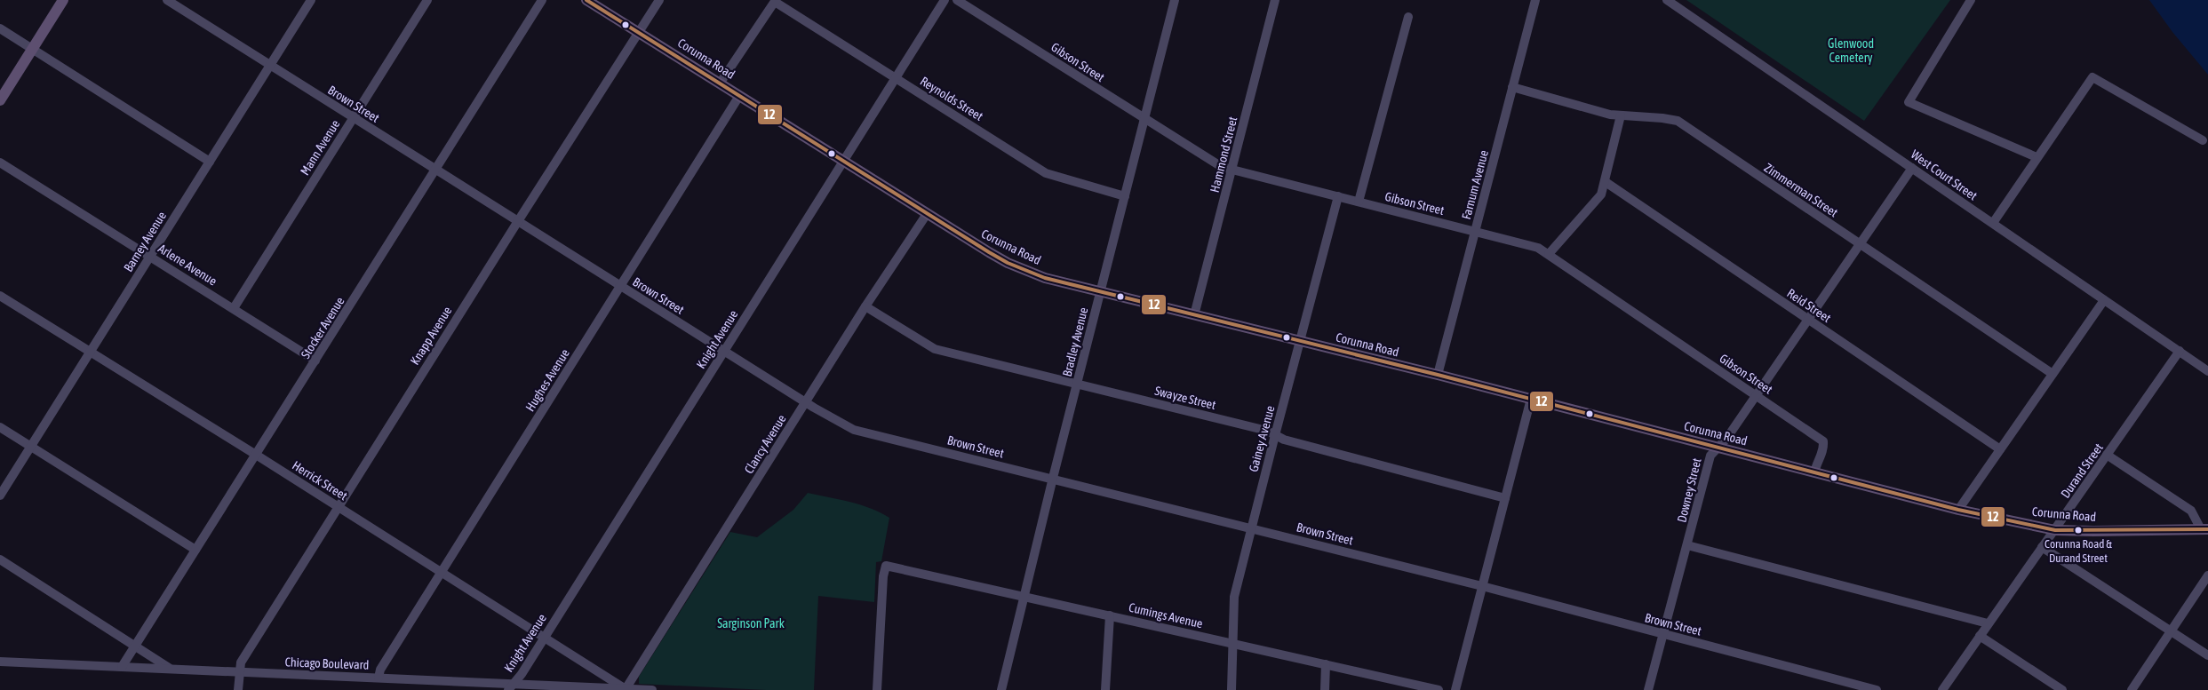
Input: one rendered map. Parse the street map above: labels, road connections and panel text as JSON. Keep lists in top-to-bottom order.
{
  "streets": {
    "main road": ["Corunna Road"],
    "street": [
      "Gibson Street",
      "Reynolds Street",
      "Brown Street",
      "Mann Avenue",
      "Hammond Street",
      "West Court Street",
      "Farnum Avenue",
      "Zimmerman Street",
      "Barney Avenue",
      "Arlene Avenue",
      "Reid Street",
      "Stocker Avenue",
      "Knapp Avenue",
      "Knight Avenue",
      "Bradley Avenue",
      "Hughes Avenue",
      "Swayze Street",
      "Gainey Avenue",
      "Clancy Avenue",
      "Durand Street",
      "Herrick Street",
      "Downey Street",
      "Cumings Avenue",
      "Chicago Boulevard"
    ]
  },
  "crossings": [
    ["Corunna Road", "Gibson Street"],
    ["Corunna Road", "Hammond Street"],
    ["Corunna Road", "Farnum Avenue"],
    ["Corunna Road", "Knapp Avenue"],
    ["Corunna Road", "Knight Avenue"],
    ["Corunna Road", "Bradley Avenue"],
    ["Corunna Road", "Hughes Avenue"],
    ["Corunna Road", "Gainey Avenue"],
    ["Corunna Road", "Clancy Avenue"],
    ["Corunna Road", "Durand Street"],
    ["Corunna Road", "Downey Street"],
    ["Gibson Street", "Hammond Street"],
    ["Gibson Street", "Farnum Avenue"],
    ["Gibson Street", "Bradley Avenue"],
    ["Gibson Street", "Gainey Avenue"],
    ["Gibson Street", "Downey Street"],
    ["Reynolds Street", "Knight Avenue"],
    ["Reynolds Street", "Bradley Avenue"],
    ["Brown Street", "Mann Avenue"],
    ["Brown Street", "Barney Avenue"],
    ["Brown Street", "Stocker Avenue"],
    ["Brown Street", "Knapp Avenue"],
    ["Brown Street", "Knight Avenue"],
    ["Brown Street", "Bradley Avenue"],
    ["Brown Street", "Hughes Avenue"],
    ["Brown Street", "Gainey Avenue"],
    ["Brown Street", "Clancy Avenue"],
    ["Brown Street", "Downey Street"],
    ["Mann Avenue", "Arlene Avenue"],
    ["West Court Street", "Durand Street"],
    ["West Court Street", "Downey Street"],
    ["Farnum Avenue", "Zimmerman Street"],
    ["Zimmerman Street", "Downey Street"],
    ["Barney Avenue", "Arlene Avenue"],
    ["Barney Avenue", "Herrick Street"],
    ["Arlene Avenue", "Stocker Avenue"],
    ["Reid Street", "Downey Street"],
    ["Stocker Avenue", "Herrick Street"],
    ["Stocker Avenue", "Chicago Boulevard"],
    ["Knapp Avenue", "Herrick Street"],
    ["Knapp Avenue", "Chicago Boulevard"],
    ["Knight Avenue", "Herrick Street"],
    ["Knight Avenue", "Chicago Boulevard"],
    ["Bradley Avenue", "Swayze Street"],
    ["Bradley Avenue", "Cumings Avenue"],
    ["Hughes Avenue", "Herrick Street"],
    ["Hughes Avenue", "Chicago Boulevard"],
    ["Swayze Street", "Gainey Avenue"],
    ["Swayze Street", "Clancy Avenue"],
    ["Gainey Avenue", "Cumings Avenue"],
    ["Clancy Avenue", "Herrick Street"],
    ["Clancy Avenue", "Chicago Boulevard"],
    ["Herrick Street", "Chicago Boulevard"]
  ],
  "parks": ["Glenwood Cemetery", "Sarginson Park"],
  "places": ["Corunna Road & Durand Street"],
  "lines": ["transit line 12"]
}
